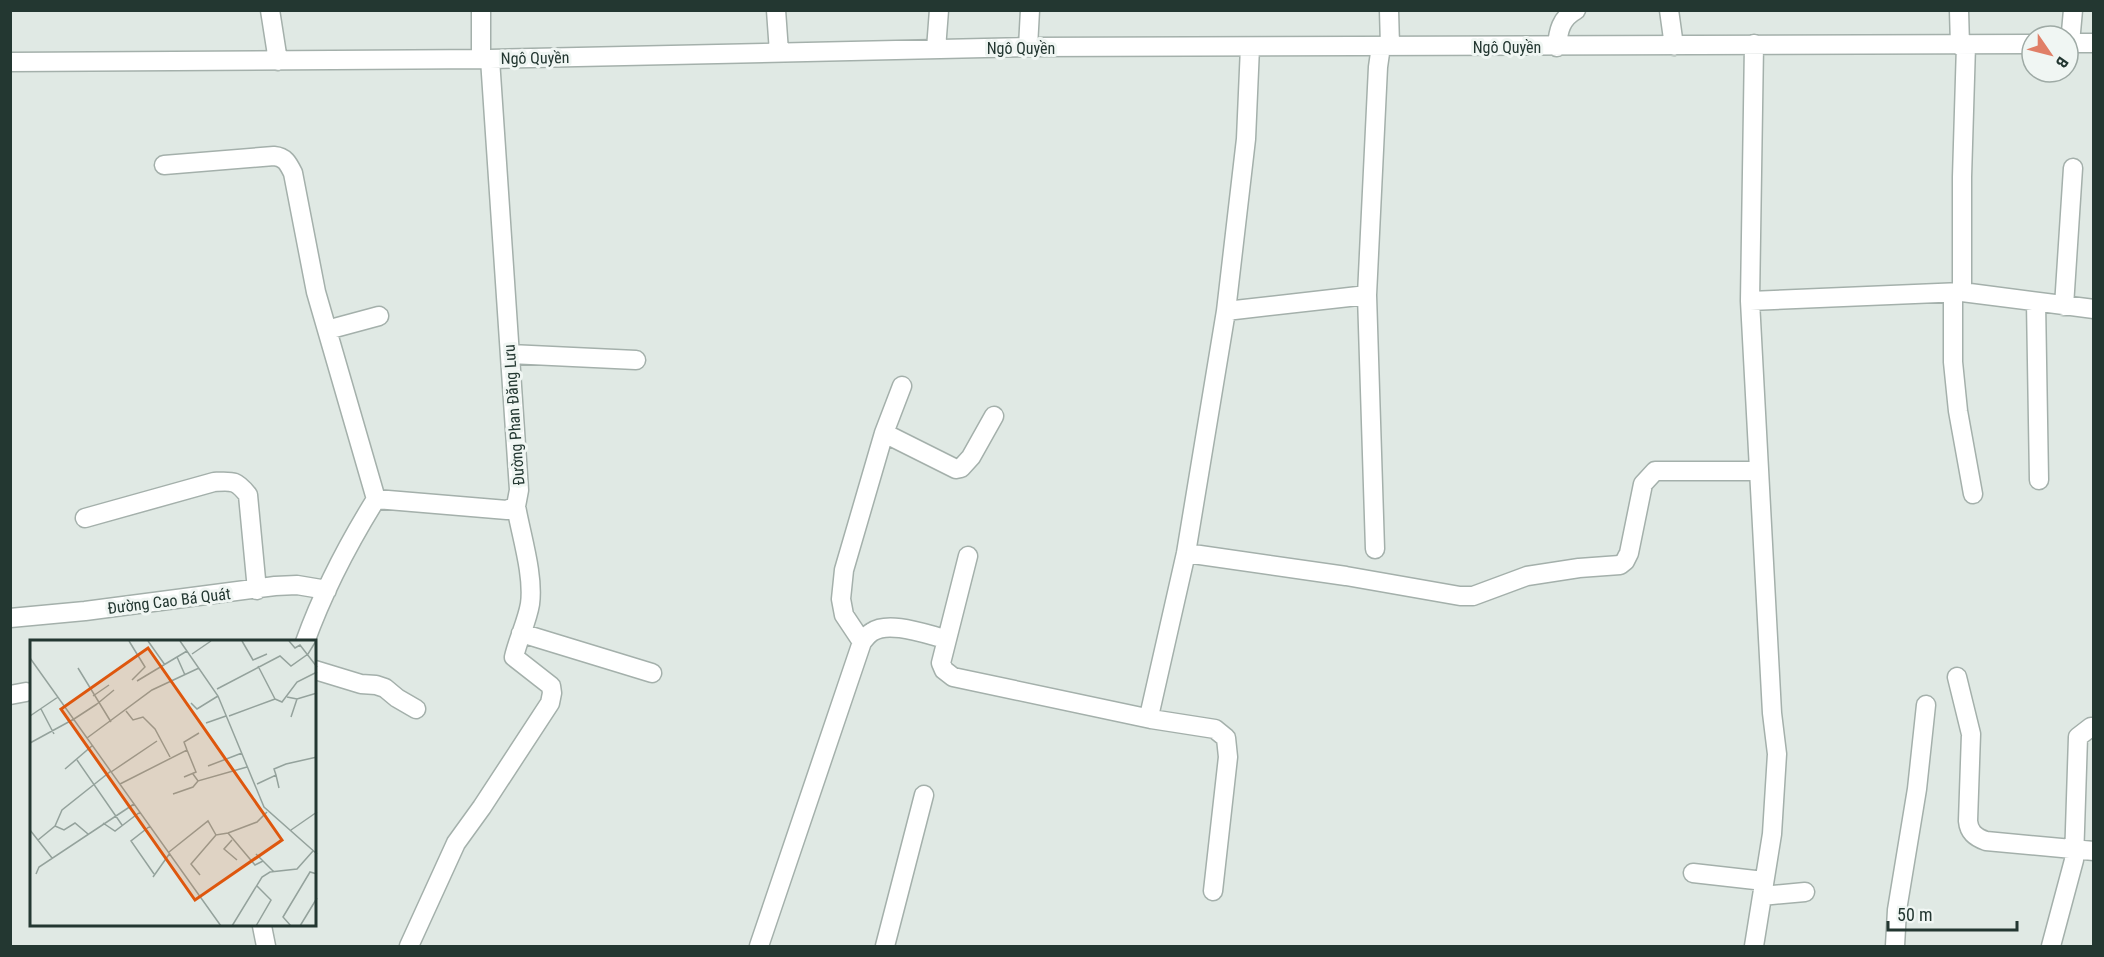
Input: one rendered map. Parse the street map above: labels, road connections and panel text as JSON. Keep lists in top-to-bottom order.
{
  "streets": {
    "street": ["Ngô Quyền", "Đường Phan Đăng Lưu", "Đường Cao Bá Quát"]
  },
  "crossings": [
    ["Ngô Quyền", "Đường Phan Đăng Lưu"]
  ],
  "scale_bar": "50 m",
  "north": "bottom right"
}
